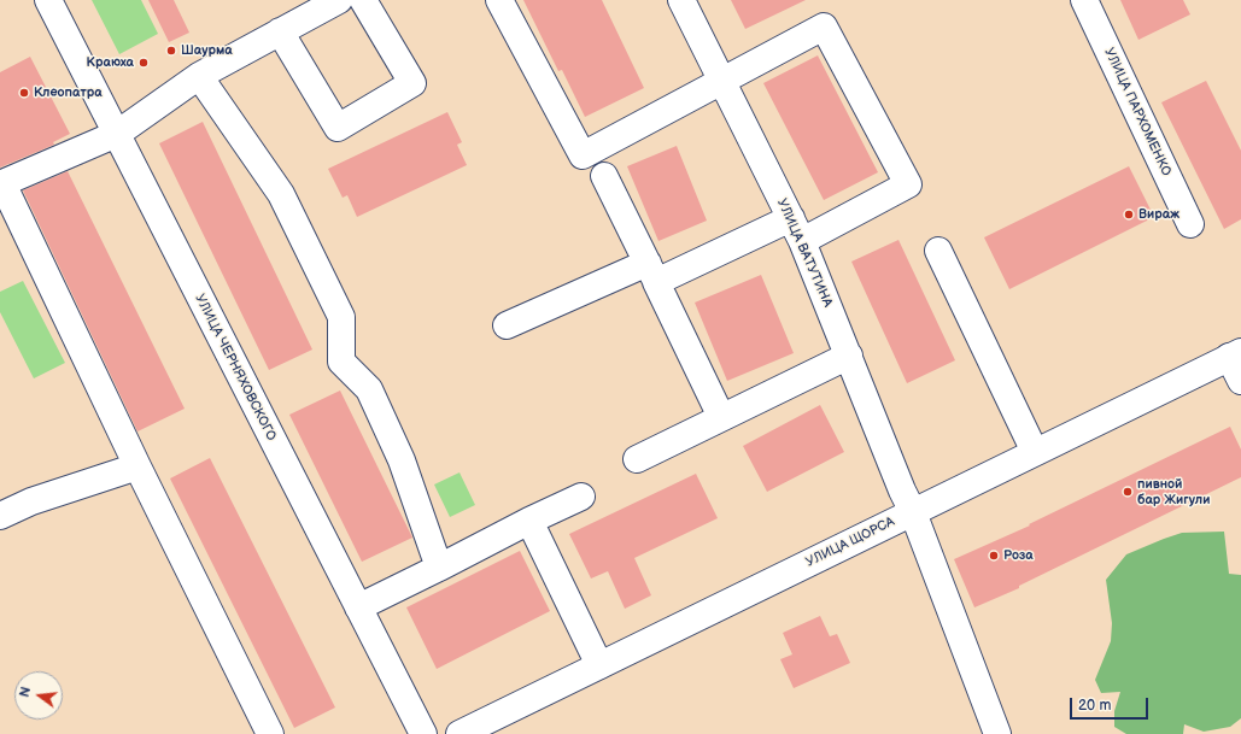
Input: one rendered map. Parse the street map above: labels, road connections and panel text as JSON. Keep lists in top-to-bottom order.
{
  "streets": {
    "street": [
      "УЛИЦА ПАРХОМЕНКО",
      "УЛИЦА ВАТУТИНА",
      "УЛИЦА ЧЕРНЯХОВСКОГО",
      "УЛИЦА ЩОРСА"
    ]
  },
  "crossings": [
    ["УЛИЦА ВАТУТИНА", "УЛИЦА ЩОРСА"]
  ],
  "places": [
    "Шаурма",
    "Краюха",
    "Клеопатра",
    "Вираж",
    "пивной бар Жигули",
    "Роза"
  ],
  "scale_bar": "20 m",
  "north": "left"
}
